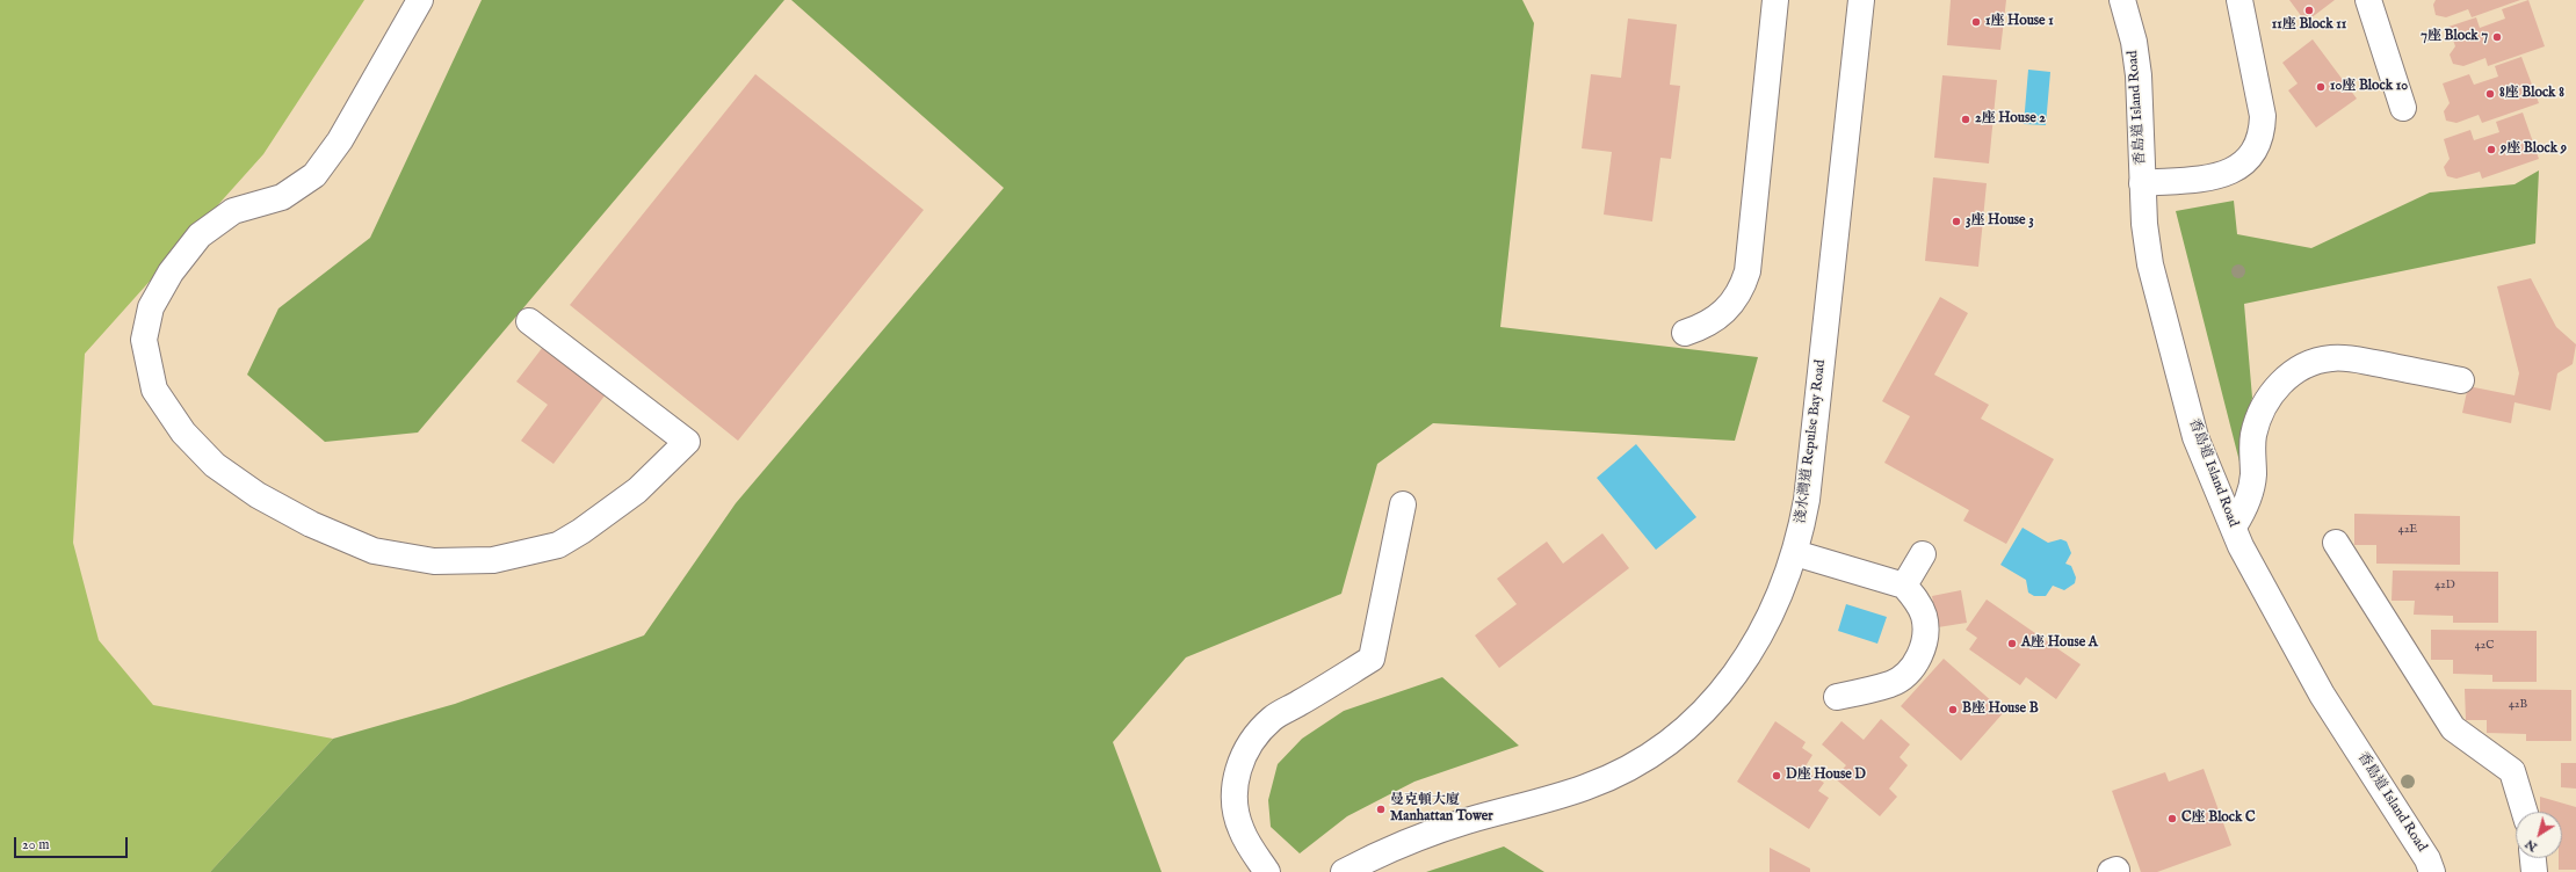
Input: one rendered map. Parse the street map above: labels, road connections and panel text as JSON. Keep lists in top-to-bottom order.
{
  "streets": {
    "main road": ["香島道 Island Road", "淺水灣道 Repulse Bay Road"]
  },
  "places": [
    "11座 Block 11",
    "1座 House 1",
    "7座 Block 7",
    "10座 Block 10",
    "8座 Block 8",
    "2座 House 2",
    "9座 Block 9",
    "3座 House 3",
    "A座 House A",
    "B座 House B",
    "D座 House D",
    "曼克頓大廈 Manhattan Tower",
    "C座 Block C"
  ],
  "house_numbers": [
    "42E",
    "42D",
    "42C",
    "42B"
  ],
  "scale_bar": "20 m",
  "north": "bottom left"
}
